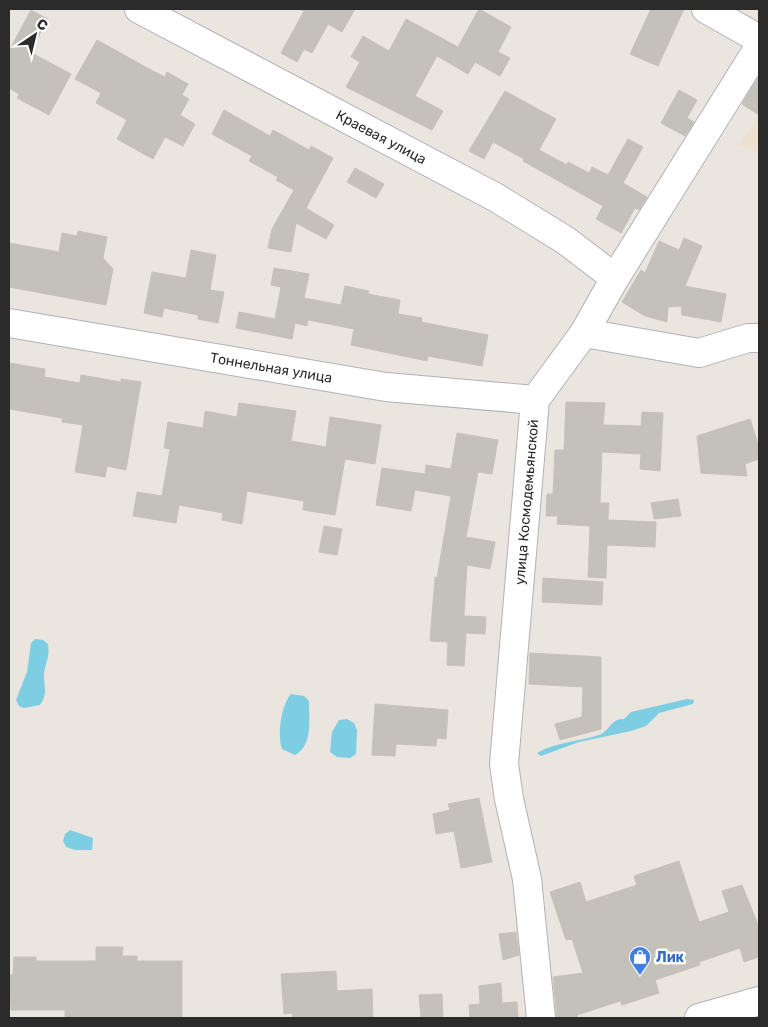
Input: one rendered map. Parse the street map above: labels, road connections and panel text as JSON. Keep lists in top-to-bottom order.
{
  "streets": {
    "street": ["Краевая улица", "Тоннельная улица", "улица Космодемьянской"]
  },
  "crossings": [
    ["Краевая улица", "улица Космодемьянской"],
    ["Тоннельная улица", "улица Космодемьянской"]
  ],
  "places": {
    "shop": ["Лик"]
  },
  "north": "top right"
}
